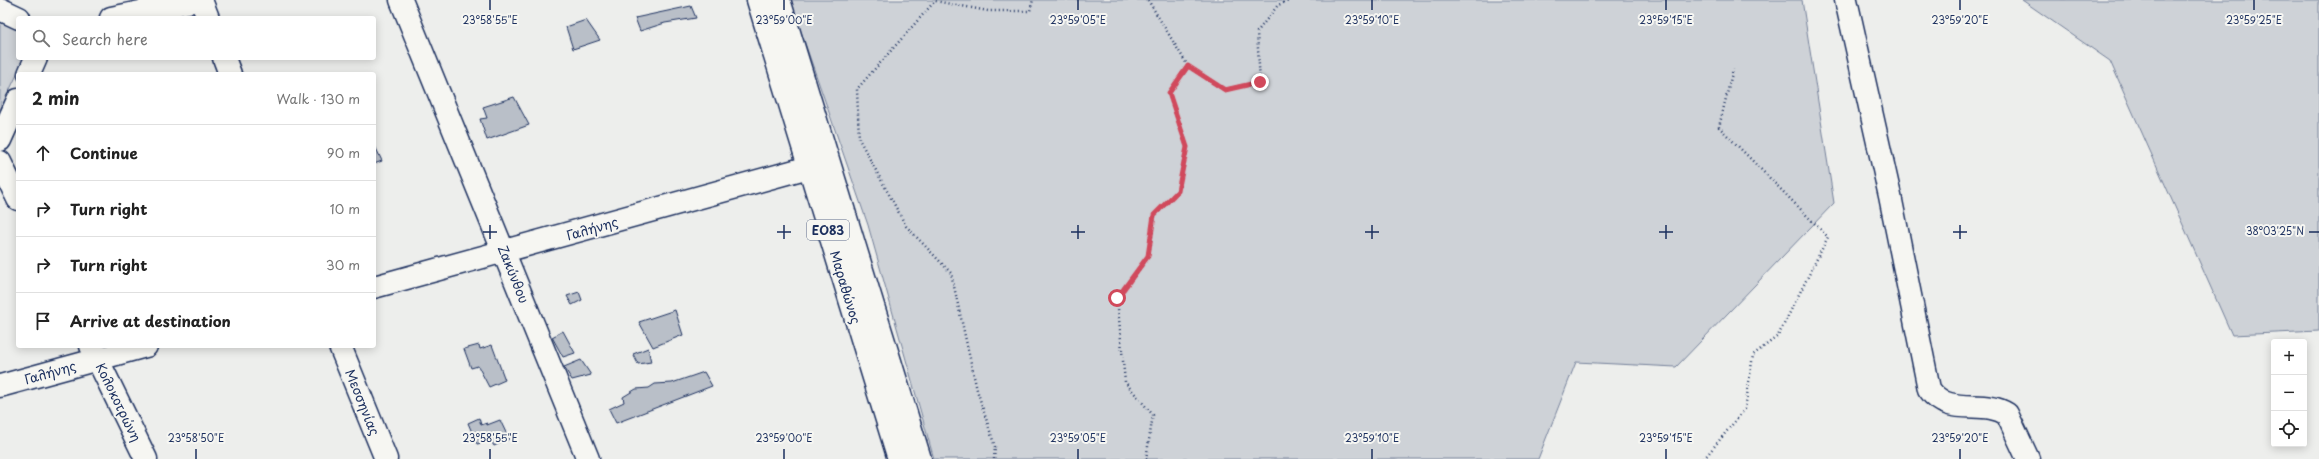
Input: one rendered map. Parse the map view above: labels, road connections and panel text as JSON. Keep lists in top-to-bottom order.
{
  "streets": {
    "street": [
      "Γαλήνης",
      "ΕΟ83",
      "Ζακύνθου",
      "Μαραθώνος",
      "Κολοκοτρώνη",
      "Μεσσηνίας"
    ]
  },
  "crossings": [
    ["Γαλήνης", "Ζακύνθου"],
    ["Γαλήνης", "Μαραθώνος"],
    ["Γαλήνης", "Κολοκοτρώνη"]
  ],
  "page": {
    "search": "Search here",
    "heading": ["2 min", "Walk · 130 m"],
    "list": [
      ["Continue", "90 m"],
      ["Turn right", "10 m"],
      ["Turn right", "30 m"],
      "Arrive at destination"
    ],
    "map_buttons": ["+", "−"]
  },
  "coordinates": [
    "23°58'55\"E",
    "23°59'00\"E",
    "23°59'05\"E",
    "23°59'10\"E",
    "23°59'15\"E",
    "23°59'20\"E",
    "23°59'25\"E",
    "38°03'25\"N",
    "23°58'50\"E"
  ]
}
